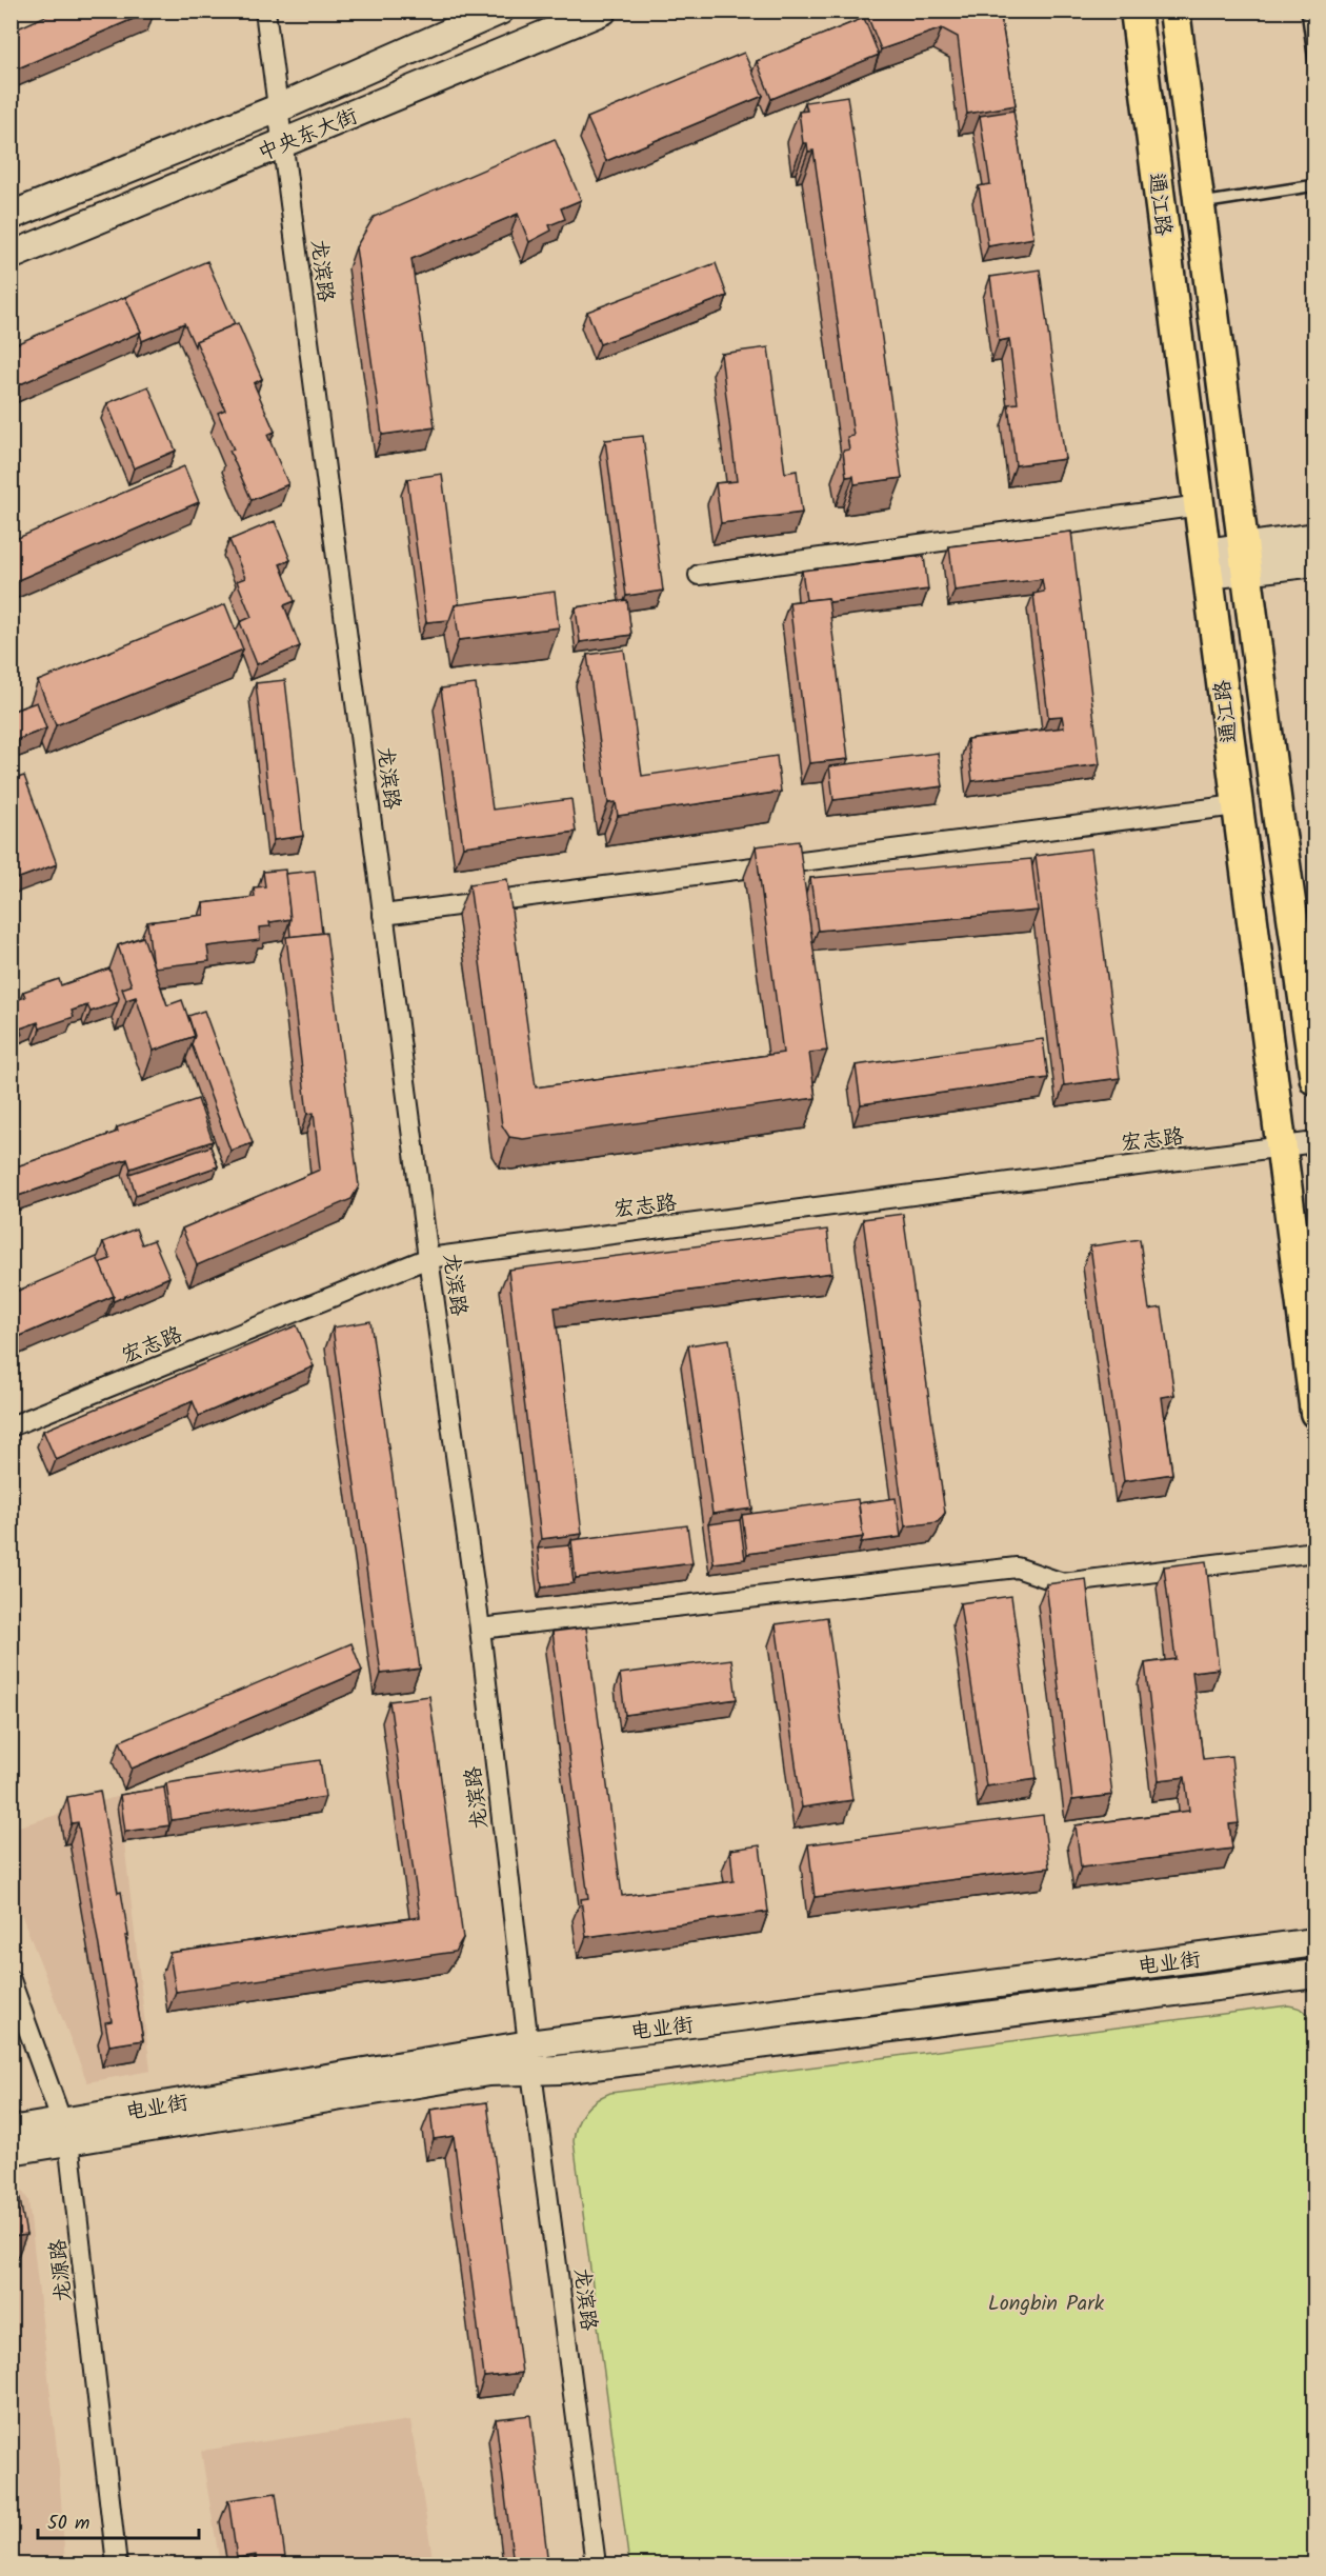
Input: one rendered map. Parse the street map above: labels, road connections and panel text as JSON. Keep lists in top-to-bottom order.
{
  "streets": {
    "main road": ["通江路"],
    "street": [
      "中央东大街",
      "龙滨路",
      "宏志路",
      "电业街",
      "龙源路"
    ]
  },
  "crossings": [
    ["中央东大街", "龙滨路"],
    ["通江路", "宏志路"],
    ["龙滨路", "宏志路"],
    ["龙滨路", "电业街"],
    ["电业街", "龙源路"]
  ],
  "parks": ["Longbin Park"],
  "scale_bar": "50 m"
}
